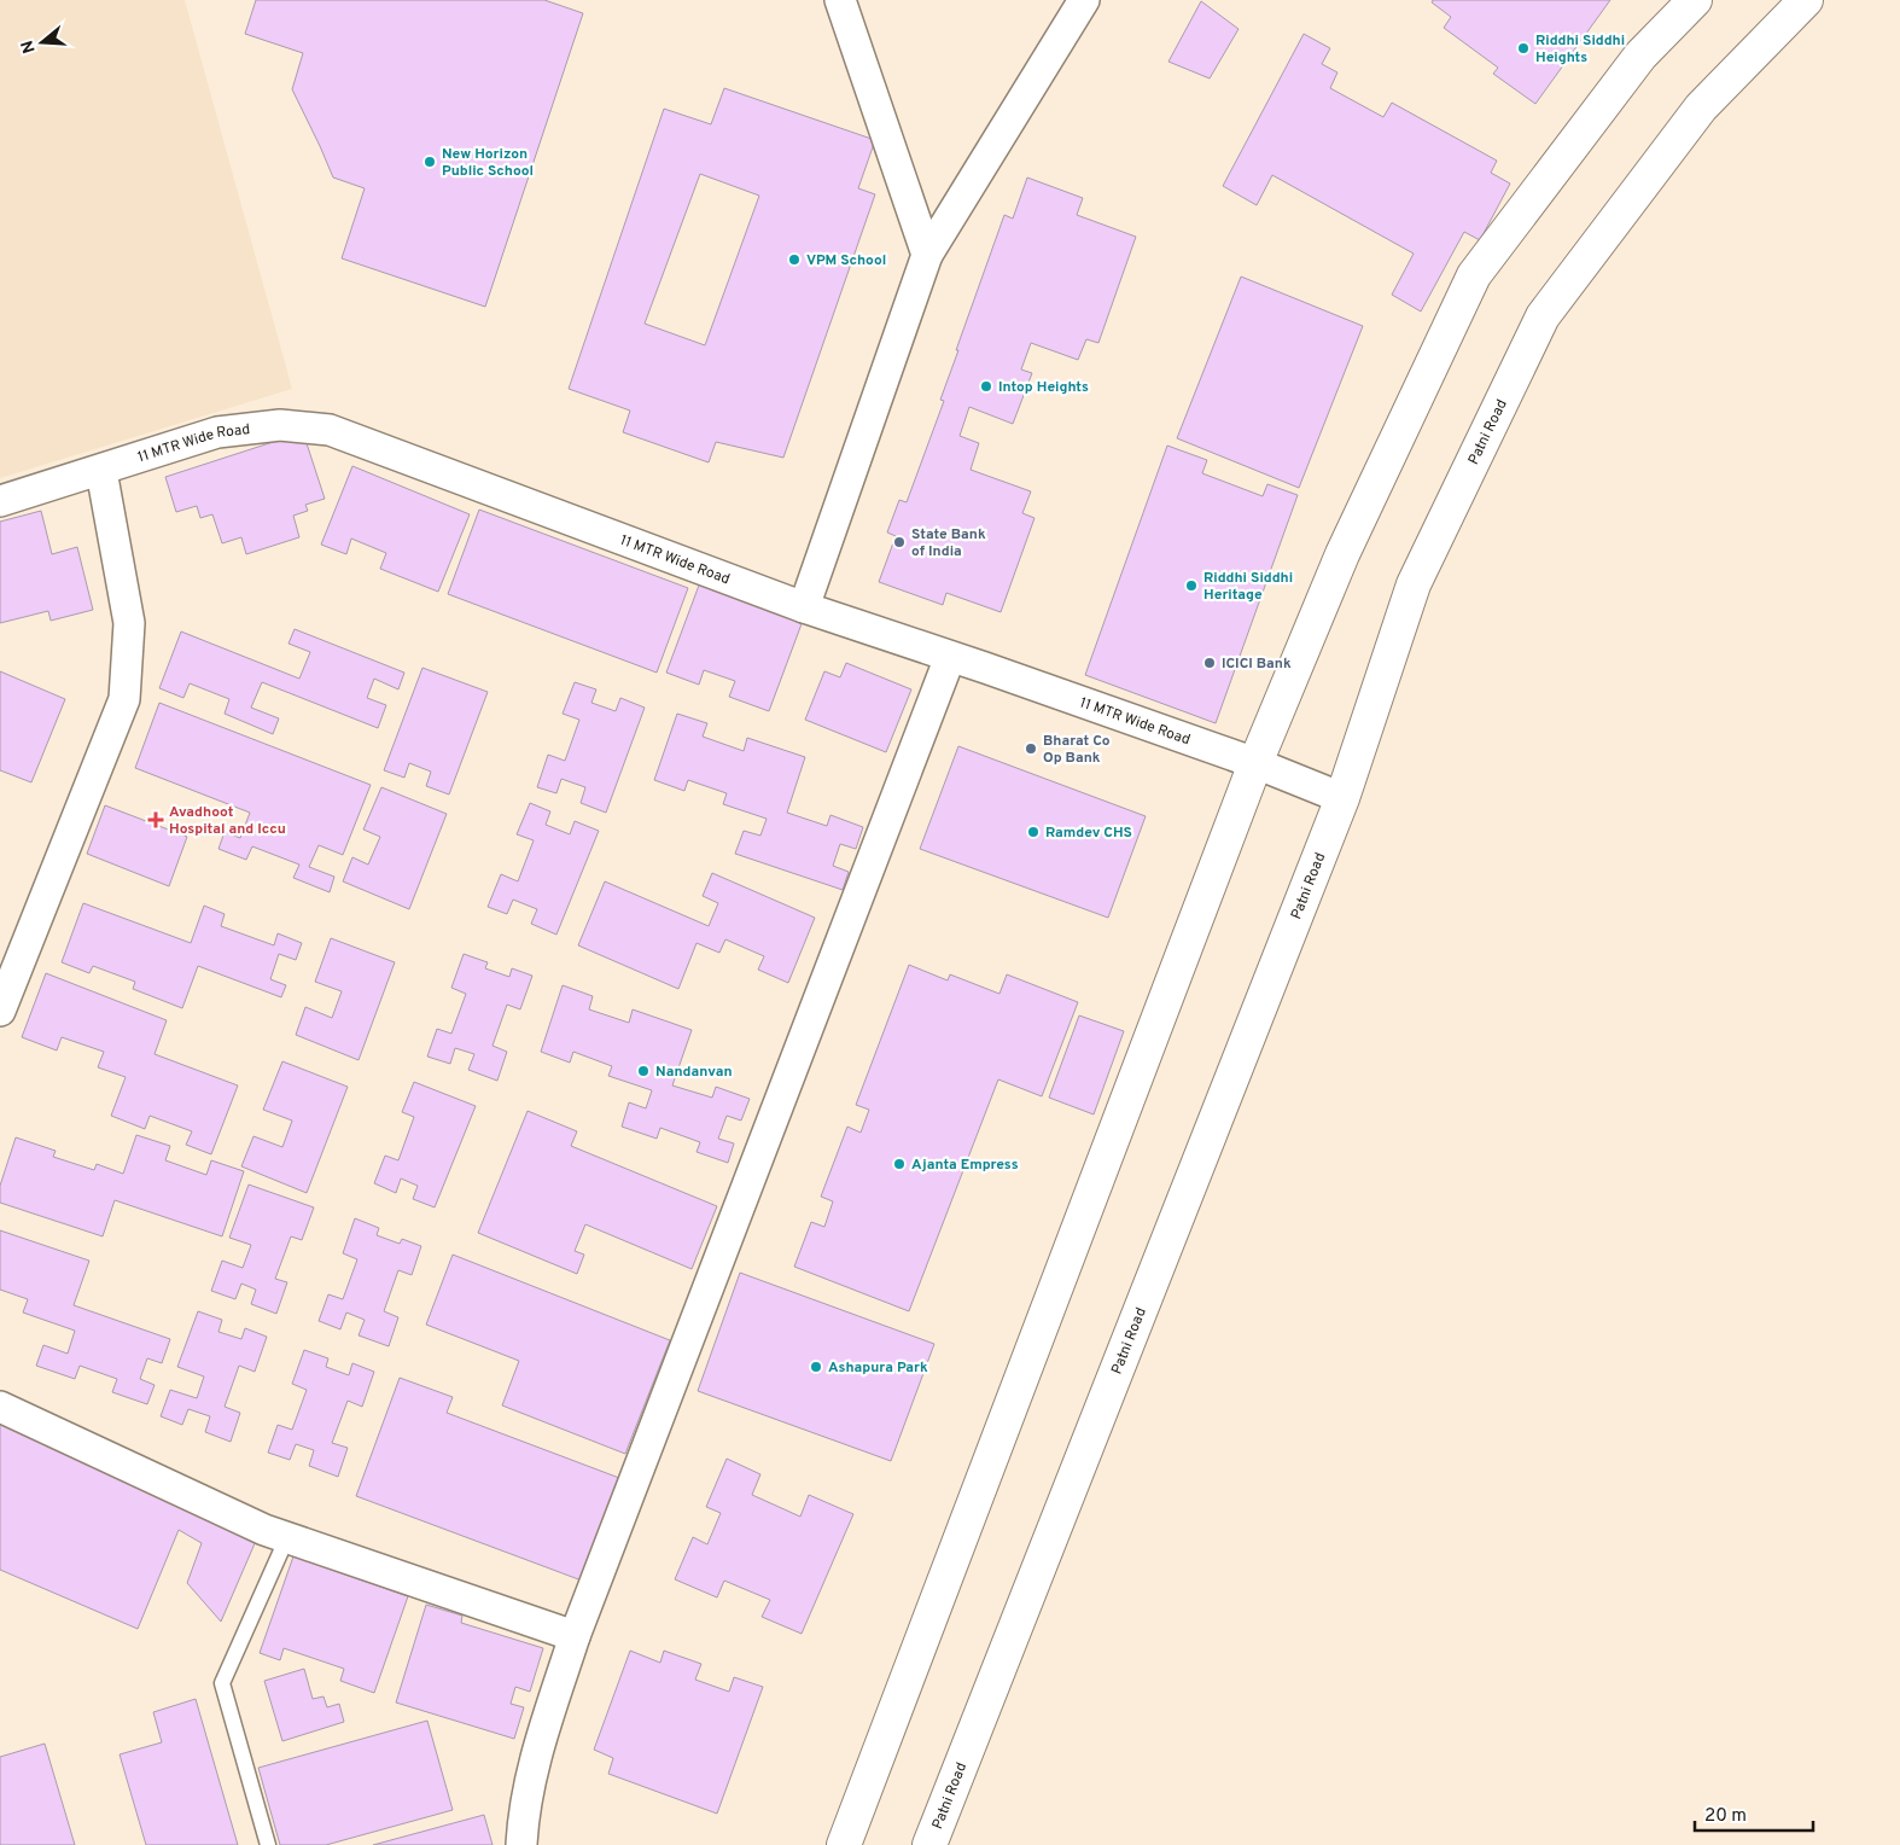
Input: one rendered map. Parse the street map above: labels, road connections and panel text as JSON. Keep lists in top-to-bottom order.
{
  "streets": {
    "main road": ["Patni Road"],
    "street": ["11 MTR Wide Road"]
  },
  "crossings": [
    ["Patni Road", "11 MTR Wide Road"]
  ],
  "places": {
    "other": [
      "Riddhi Siddhi Heights",
      "New Horizon Public School",
      "VPM School",
      "Intop Heights",
      "State Bank of India",
      "Riddhi Siddhi Heritage",
      "ICICI Bank",
      "Bharat Co Op Bank",
      "Ramdev CHS",
      "Nandanvan",
      "Ajanta Empress",
      "Ashapura Park"
    ],
    "health": ["Avadhoot Hospital and Iccu"]
  },
  "scale_bar": "20 m",
  "north": "left"
}
